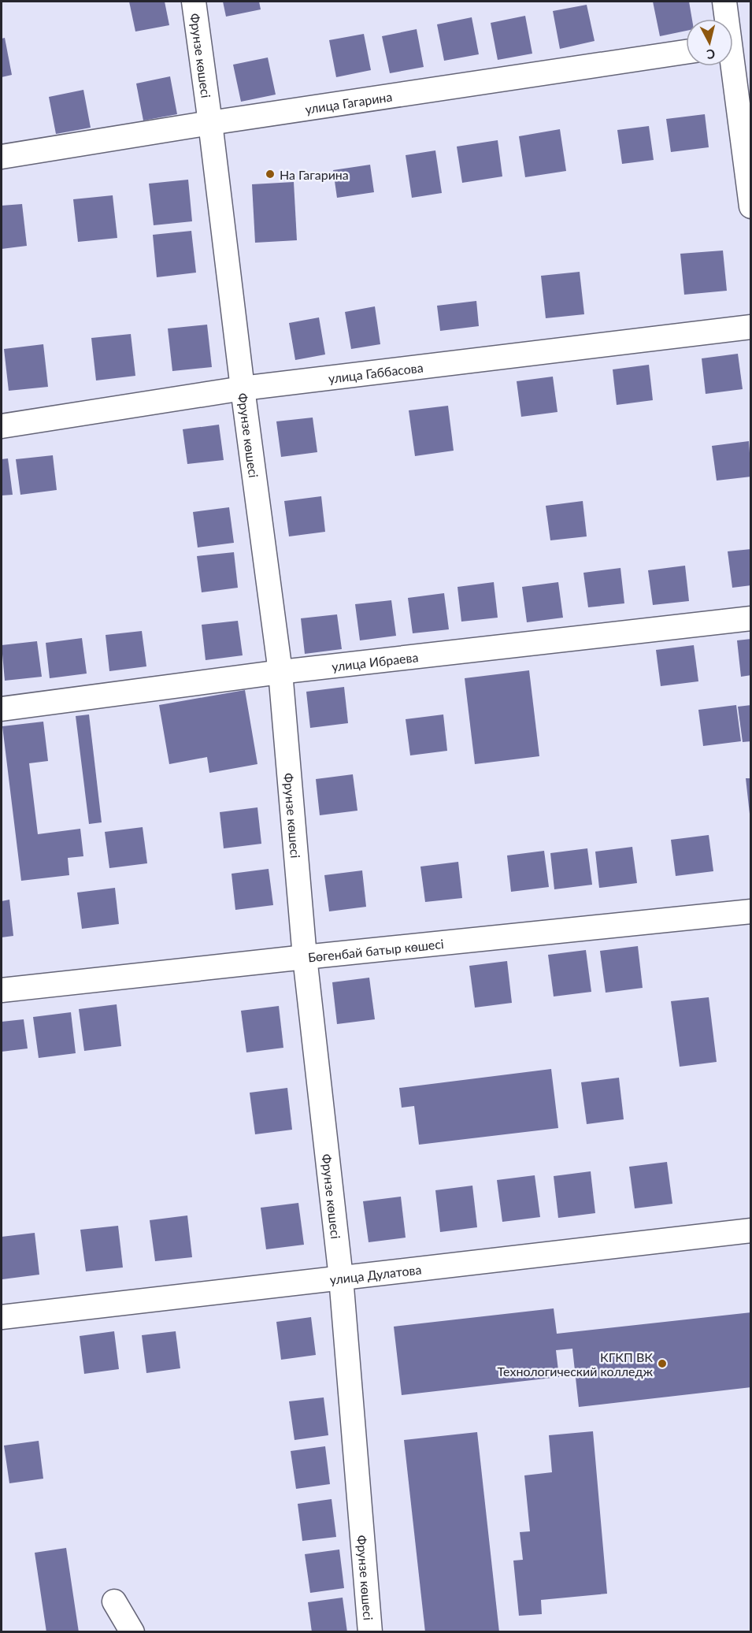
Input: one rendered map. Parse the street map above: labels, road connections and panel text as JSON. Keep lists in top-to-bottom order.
{
  "streets": {
    "street": [
      "Фрунзе көшесі",
      "улица Гагарина",
      "улица Габбасова",
      "улица Ибраева",
      "Бөгенбай батыр көшесі",
      "улица Дулатова"
    ]
  },
  "crossings": [
    ["Фрунзе көшесі", "улица Гагарина"],
    ["Фрунзе көшесі", "улица Габбасова"],
    ["Фрунзе көшесі", "улица Ибраева"],
    ["Фрунзе көшесі", "Бөгенбай батыр көшесі"],
    ["Фрунзе көшесі", "улица Дулатова"]
  ],
  "places": ["На Гагарина", "КГКП ВК Технологический колледж"],
  "north": "bottom"
}
